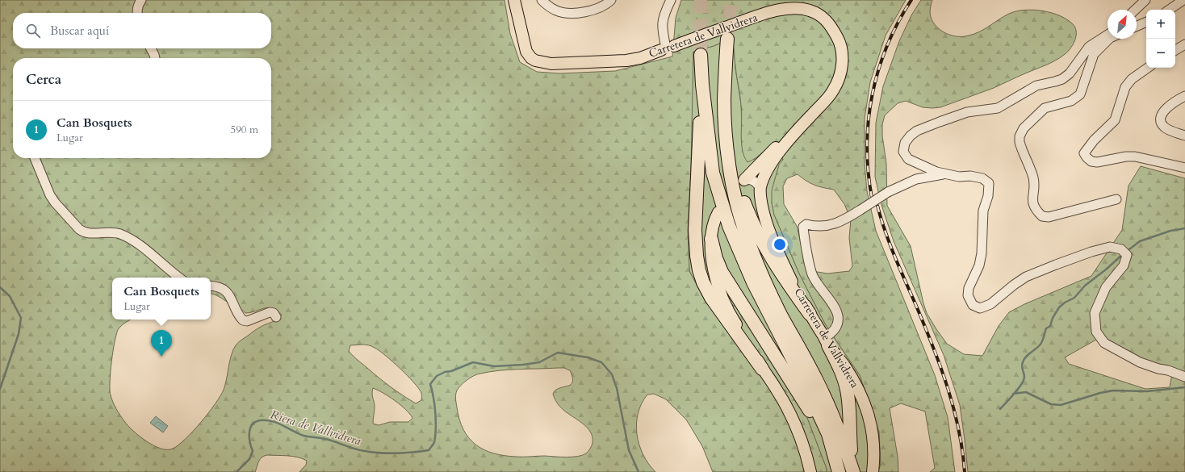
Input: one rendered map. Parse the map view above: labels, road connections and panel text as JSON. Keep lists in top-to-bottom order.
{
  "streets": {
    "main road": ["Carretera de Vallvidrera"]
  },
  "water": ["Riera de Vallvidrera"],
  "north": "top right",
  "page": {
    "map_buttons": ["+", "−"],
    "search": "Buscar aquí",
    "heading": "Cerca",
    "list": [
      {
        "mark": "1",
        "name": "Can Bosquets",
        "note": "Lugar",
        "value": "590 m"
      }
    ],
    "popup": ["Can Bosquets", "Lugar"],
    "pins": "1"
  }
}
